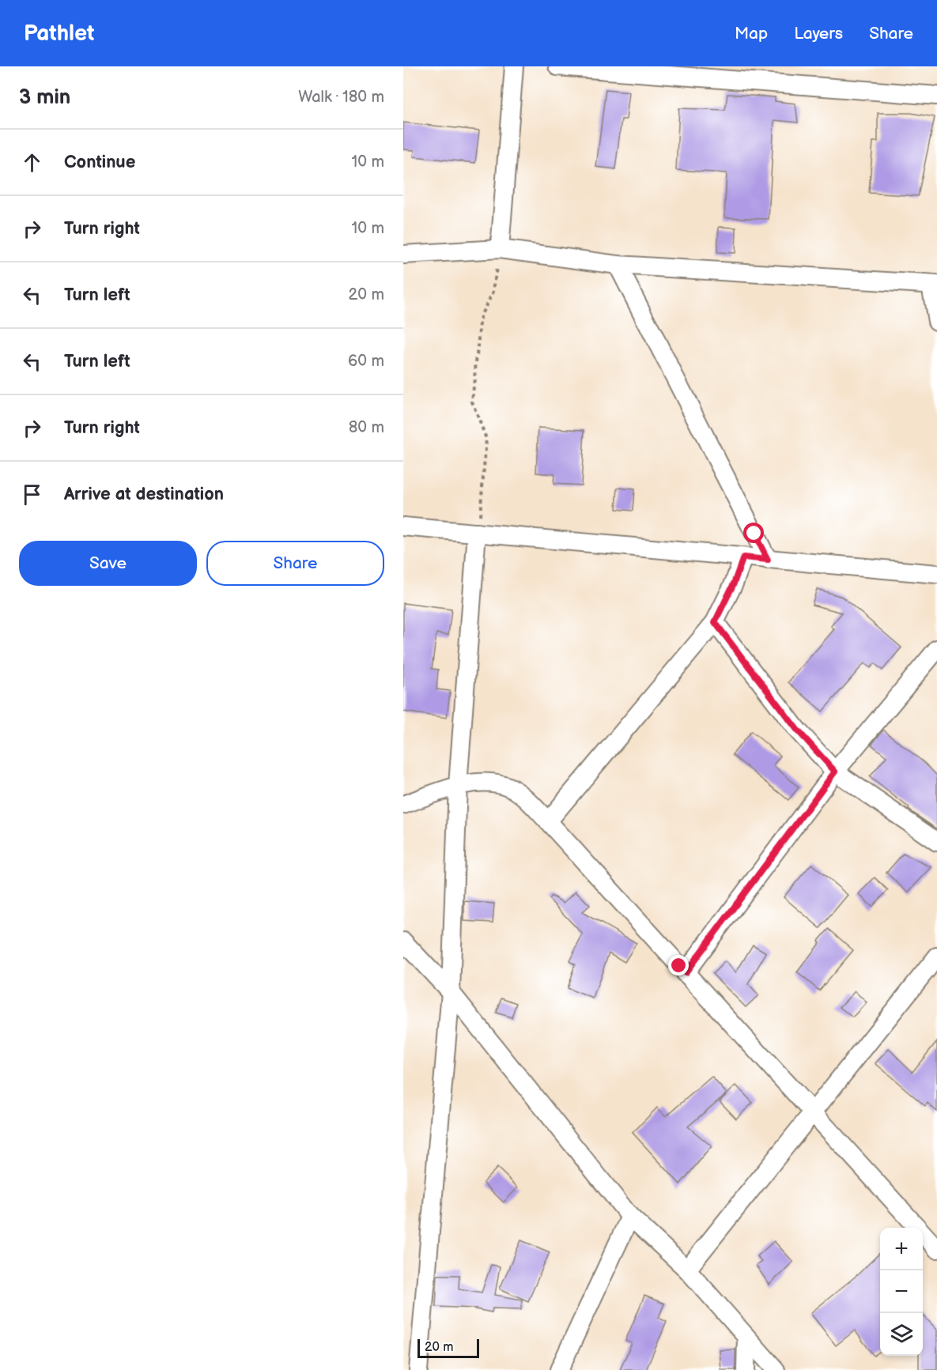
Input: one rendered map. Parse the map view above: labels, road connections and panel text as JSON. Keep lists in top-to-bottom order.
{
  "scale_bar": "20 m",
  "page": {
    "header": "Pathlet",
    "nav": ["Map", "Layers", "Share"],
    "heading": ["3 min", "Walk · 180 m"],
    "list": [
      ["Continue", "10 m"],
      ["Turn right", "10 m"],
      ["Turn left", "20 m"],
      ["Turn left", "60 m"],
      ["Turn right", "80 m"],
      "Arrive at destination"
    ],
    "buttons": ["Save", "Share"],
    "map_buttons": ["+", "−"],
    "scale": "20 m"
  }
}
